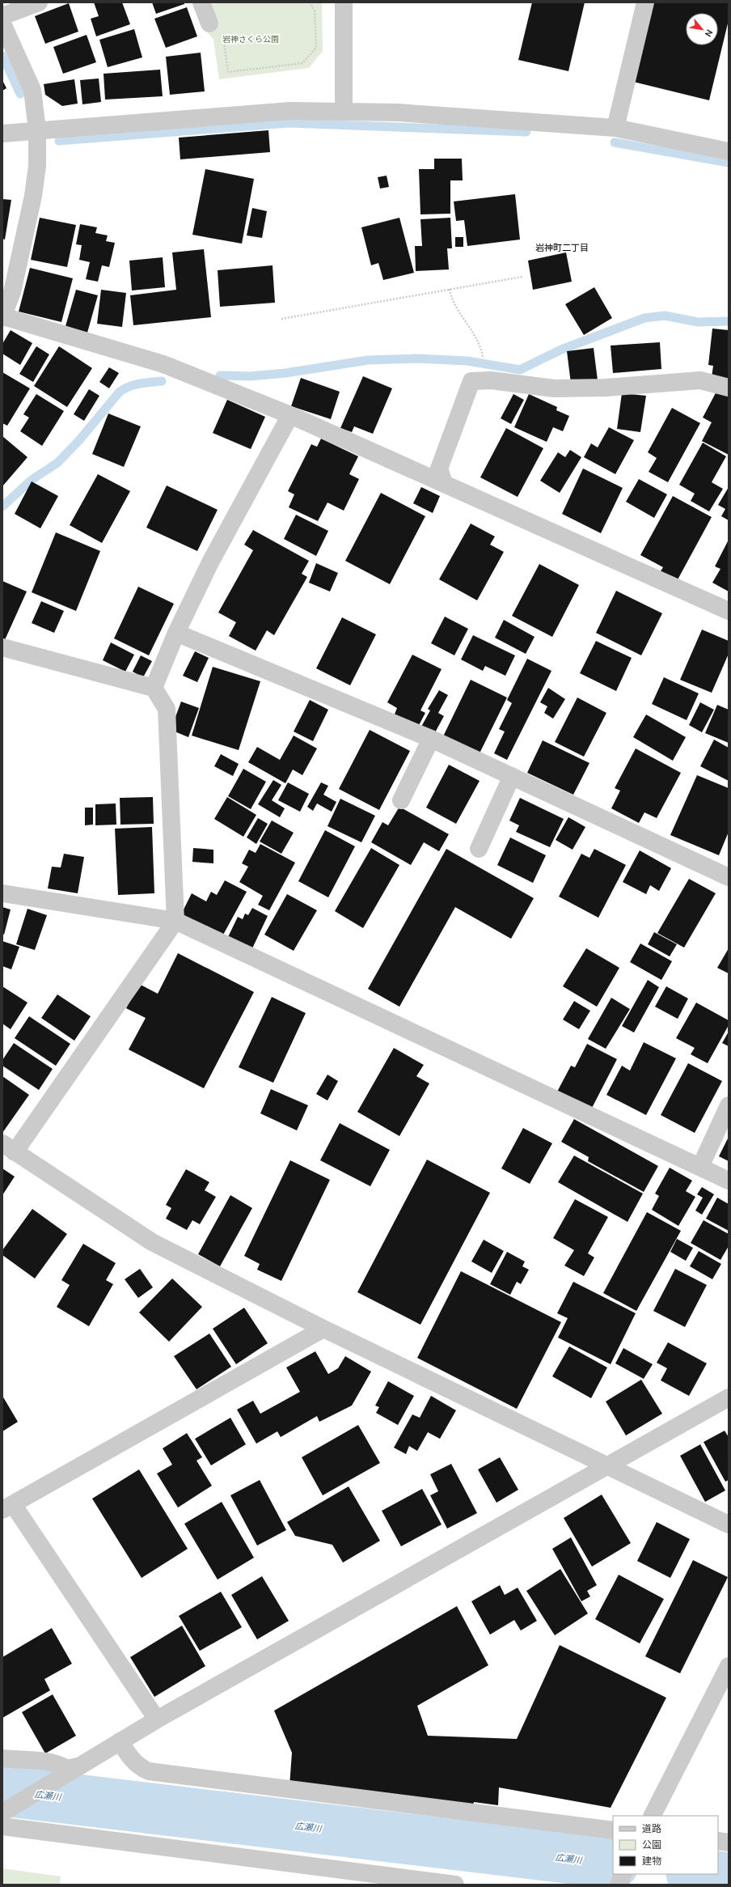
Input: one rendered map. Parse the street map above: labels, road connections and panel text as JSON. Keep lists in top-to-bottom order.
{
  "districts": ["岩神町二丁目"],
  "water": ["広瀬川"],
  "parks": ["岩神さくら公園"],
  "legend": ["道路", "公園", "建物"],
  "north": "bottom right"
}
